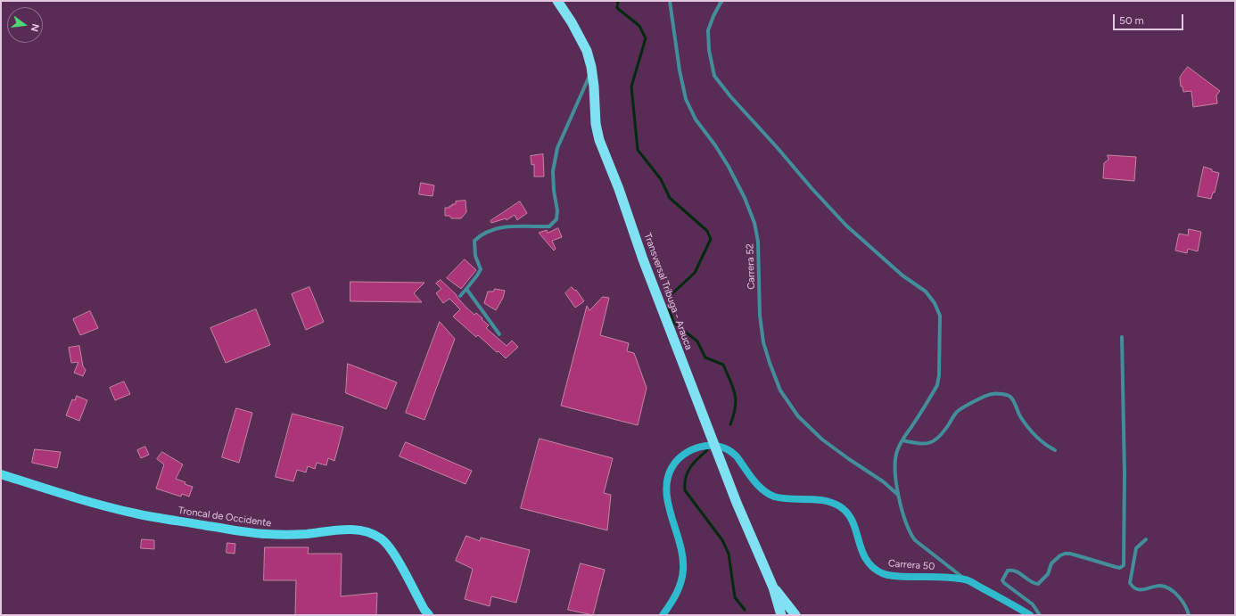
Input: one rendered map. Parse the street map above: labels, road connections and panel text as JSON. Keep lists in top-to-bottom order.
{
  "streets": {
    "highway": ["Transversal Tribuga - Arauca"],
    "main road": ["Troncal de Occidente", "Carrera 50"],
    "street": ["Carrera 52"]
  },
  "crossings": [
    ["Transversal Tribuga - Arauca", "Carrera 50"]
  ],
  "scale_bar": "50 m",
  "north": "right"
}
